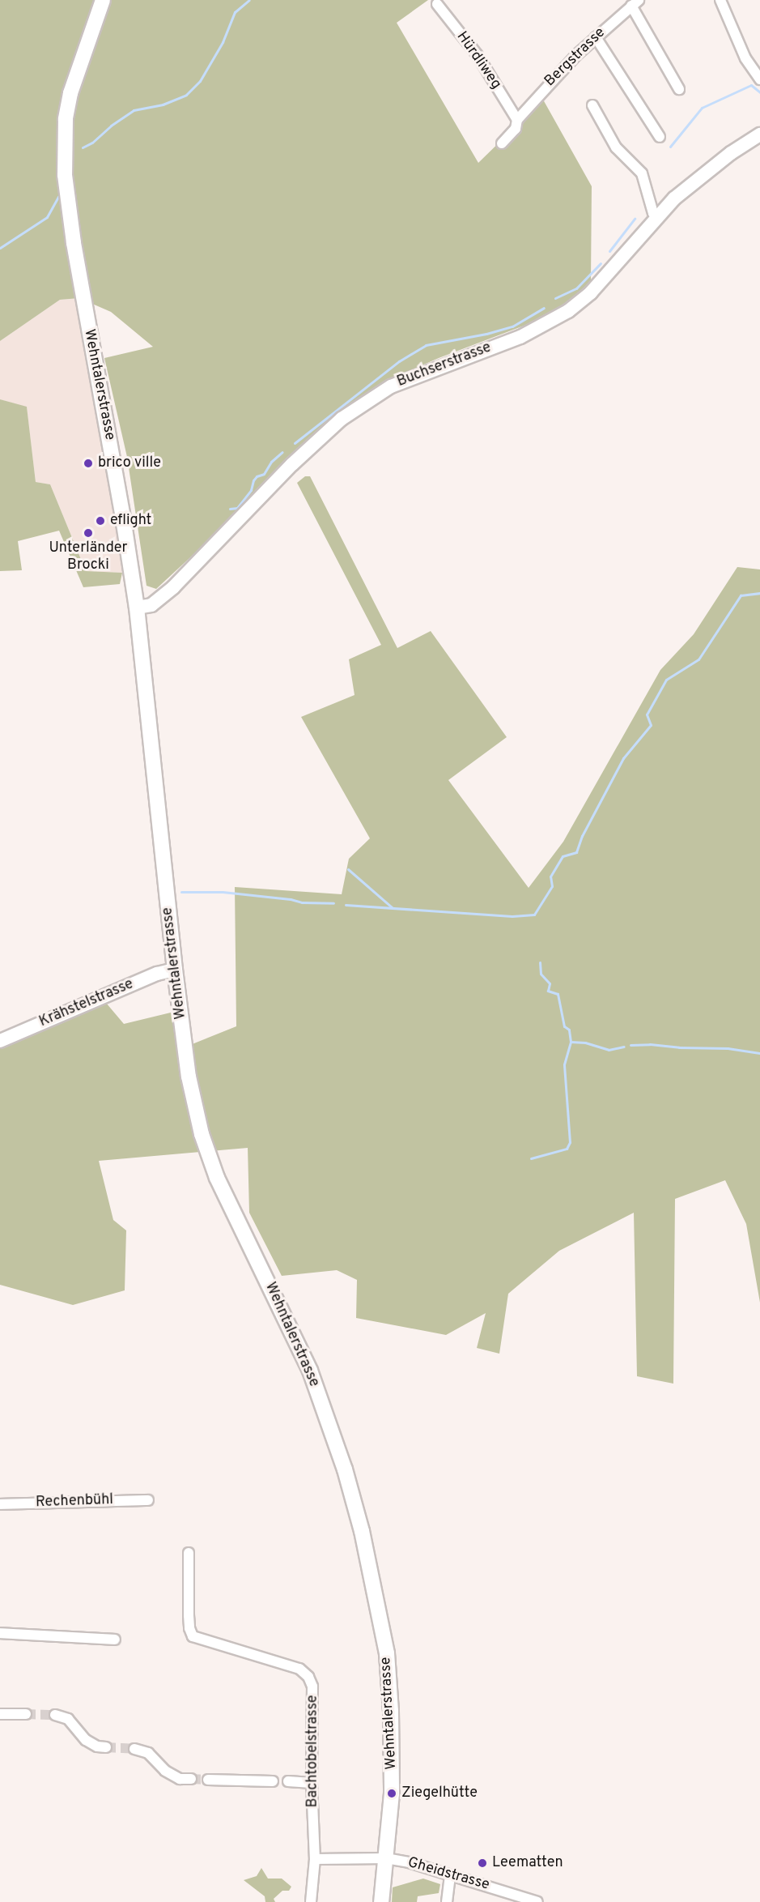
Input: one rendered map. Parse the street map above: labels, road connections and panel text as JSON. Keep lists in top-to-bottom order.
{
  "streets": {
    "main road": ["Wehntalerstrasse"],
    "street": [
      "Bergstrasse",
      "Hürdliweg",
      "Buchserstrasse",
      "Krähstelstrasse",
      "Rechenbühl",
      "Bachtobelstrasse",
      "Gheidstrasse"
    ]
  },
  "crossings": [
    ["Bergstrasse", "Hürdliweg"],
    ["Buchserstrasse", "Wehntalerstrasse"],
    ["Wehntalerstrasse", "Krähstelstrasse"],
    ["Wehntalerstrasse", "Gheidstrasse"]
  ],
  "places": [
    "brico ville",
    "eflight",
    "Unterländer Brocki",
    "Ziegelhütte",
    "Leematten"
  ]
}
